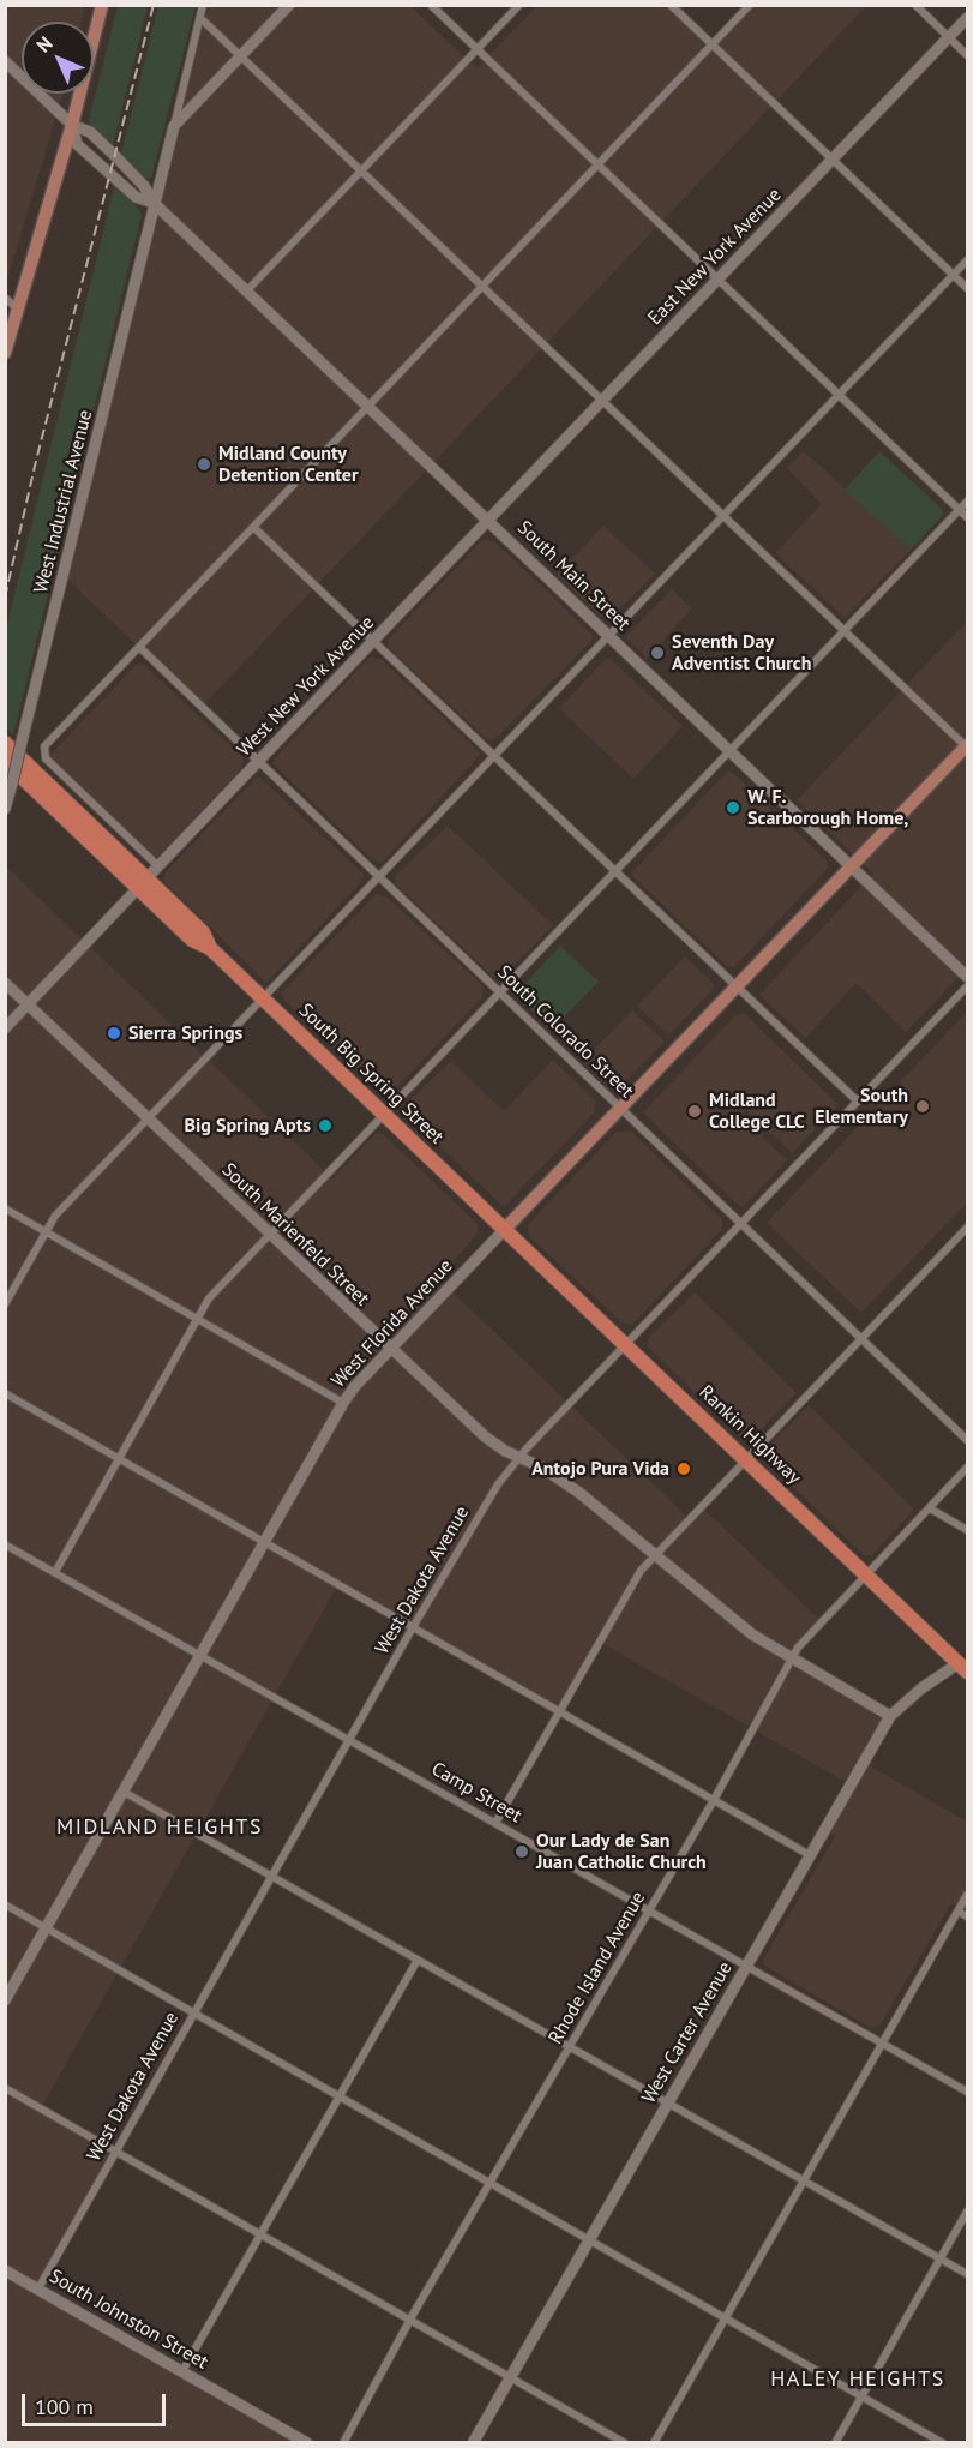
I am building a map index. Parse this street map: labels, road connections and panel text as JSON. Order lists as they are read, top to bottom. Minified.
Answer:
{"streets":{"highway":["South Big Spring Street","Rankin Highway"],"main road":["West Florida Avenue"],"street":["East New York Avenue","West Industrial Avenue","South Main Street","West New York Avenue","South Colorado Street","South Marienfeld Street","West Dakota Avenue","Camp Street","Rhode Island Avenue","West Carter Avenue","South Johnston Street"]},"crossings":[["East New York Avenue","South Main Street"],["East New York Avenue","West New York Avenue"],["West Industrial Avenue","South Main Street"],["South Main Street","West New York Avenue"],["South Main Street","West Florida Avenue"],["West New York Avenue","South Colorado Street"],["West New York Avenue","South Big Spring Street"],["West New York Avenue","South Marienfeld Street"],["South Colorado Street","South Big Spring Street"],["South Colorado Street","West Florida Avenue"],["South Colorado Street","West Dakota Avenue"],["South Big Spring Street","West Florida Avenue"],["South Big Spring Street","Rankin Highway"],["South Marienfeld Street","West Florida Avenue"],["South Marienfeld Street","West Dakota Avenue"],["South Marienfeld Street","Rhode Island Avenue"],["South Marienfeld Street","West Carter Avenue"],["West Florida Avenue","Rankin Highway"],["West Florida Avenue","Camp Street"],["Rankin Highway","West Dakota Avenue"],["Rankin Highway","Rhode Island Avenue"],["Rankin Highway","West Carter Avenue"],["West Dakota Avenue","Camp Street"],["West Dakota Avenue","South Johnston Street"],["Camp Street","Rhode Island Avenue"],["Camp Street","West Carter Avenue"]],"districts":["MIDLAND HEIGHTS","HALEY HEIGHTS"],"places":["Midland County Detention Center","Seventh Day Adventist Church","W. F. Scarborough Home,","Sierra Springs","South Elementary","Midland College CLC","Big Spring Apts","Antojo Pura Vida","Our Lady de San Juan Catholic Church"],"scale_bar":"100 m","north":"top left"}
